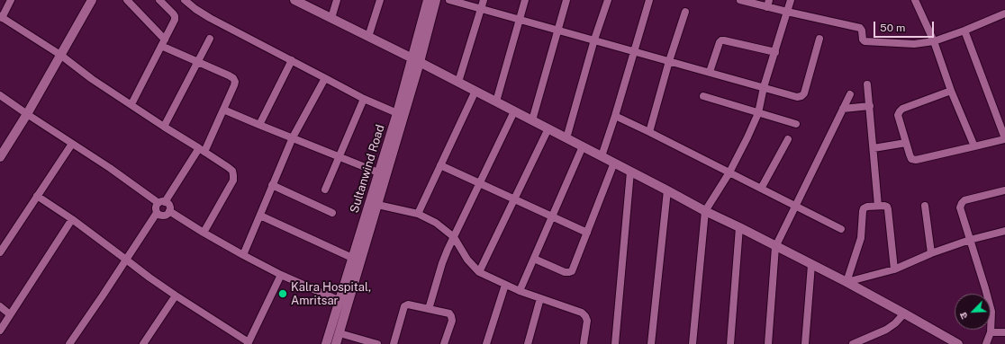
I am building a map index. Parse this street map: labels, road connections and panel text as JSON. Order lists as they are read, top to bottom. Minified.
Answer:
{"streets":{"main road":["Sultanwind Road"]},"places":["Kalra Hospital, Amritsar"],"scale_bar":"50 m","north":"bottom left"}
